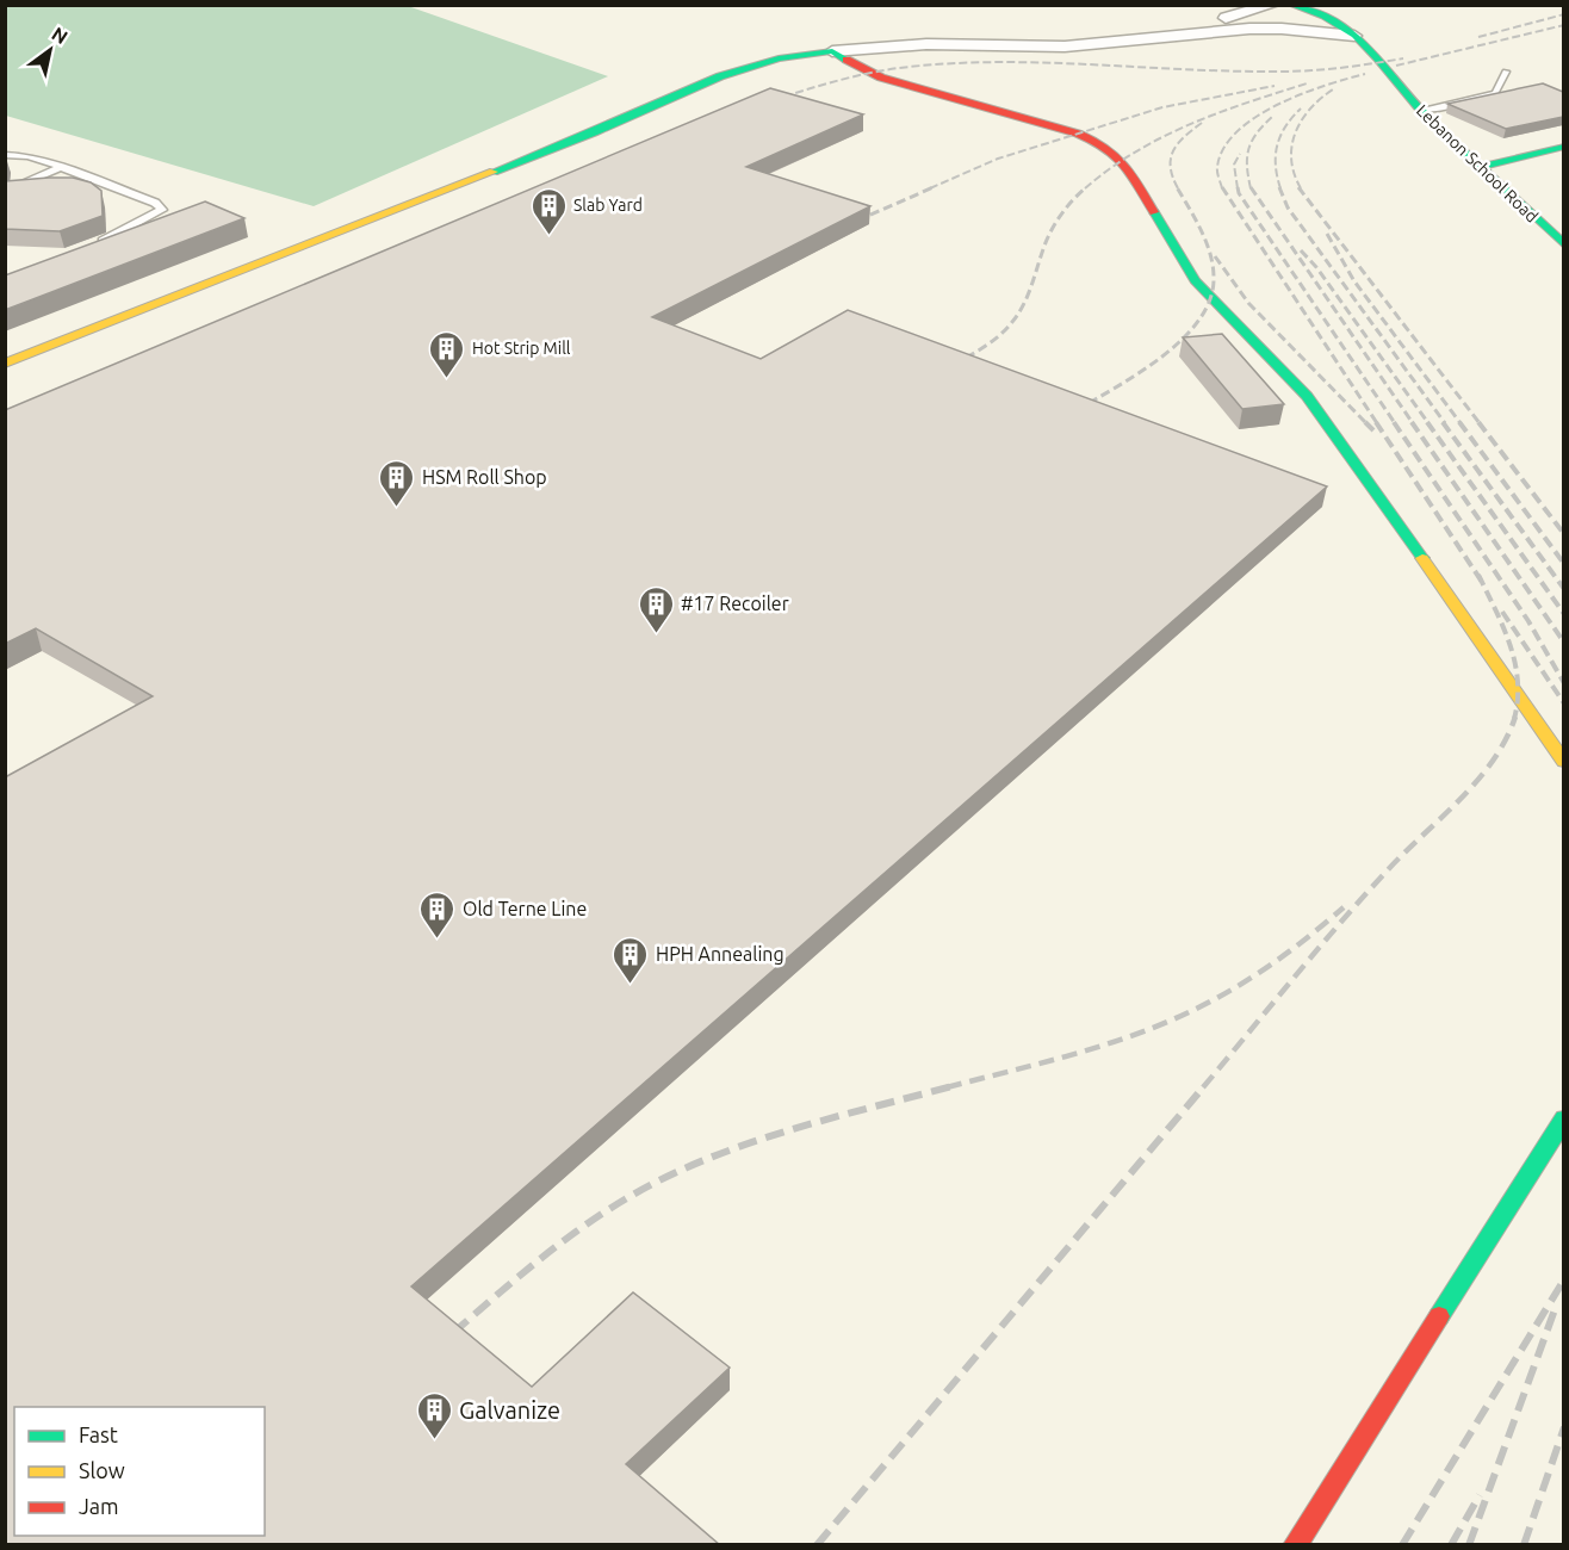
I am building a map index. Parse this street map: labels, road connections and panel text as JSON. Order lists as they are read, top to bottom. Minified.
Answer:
{"streets":{"street":["Lebanon School Road"]},"places":{"building":["Slab Yard","Hot Strip Mill","HSM Roll Shop","#17 Recoiler","Old Terne Line","HPH Annealing","Galvanize"]},"legend":["Fast","Slow","Jam"],"north":"top right"}
